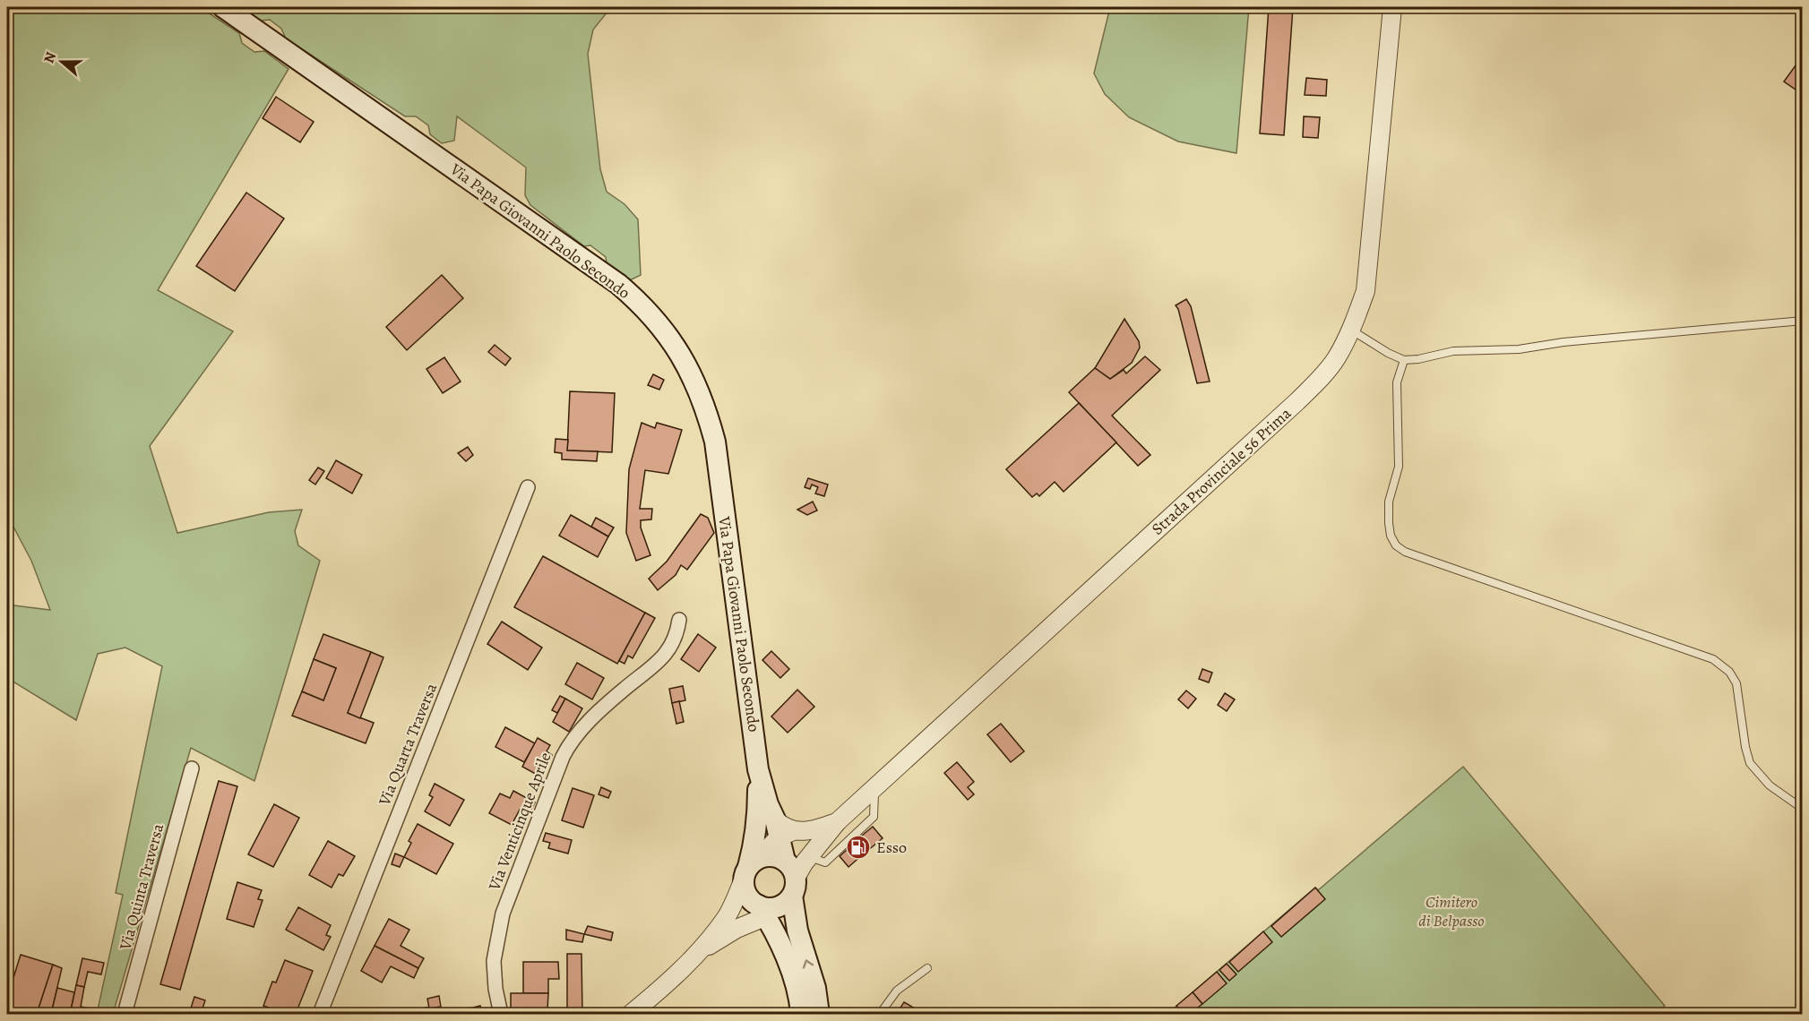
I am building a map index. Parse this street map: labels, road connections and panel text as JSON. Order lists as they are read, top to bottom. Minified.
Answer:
{"streets":{"main road":["Via Papa Giovanni Paolo Secondo"],"street":["Strada Provinciale 56 Prima","Via Quarta Traversa","Via Venticinque Aprile","Via Quinta Traversa"]},"parks":["Cimitero di Belpasso"],"places":{"fuel station":["Esso"]},"north":"left"}
